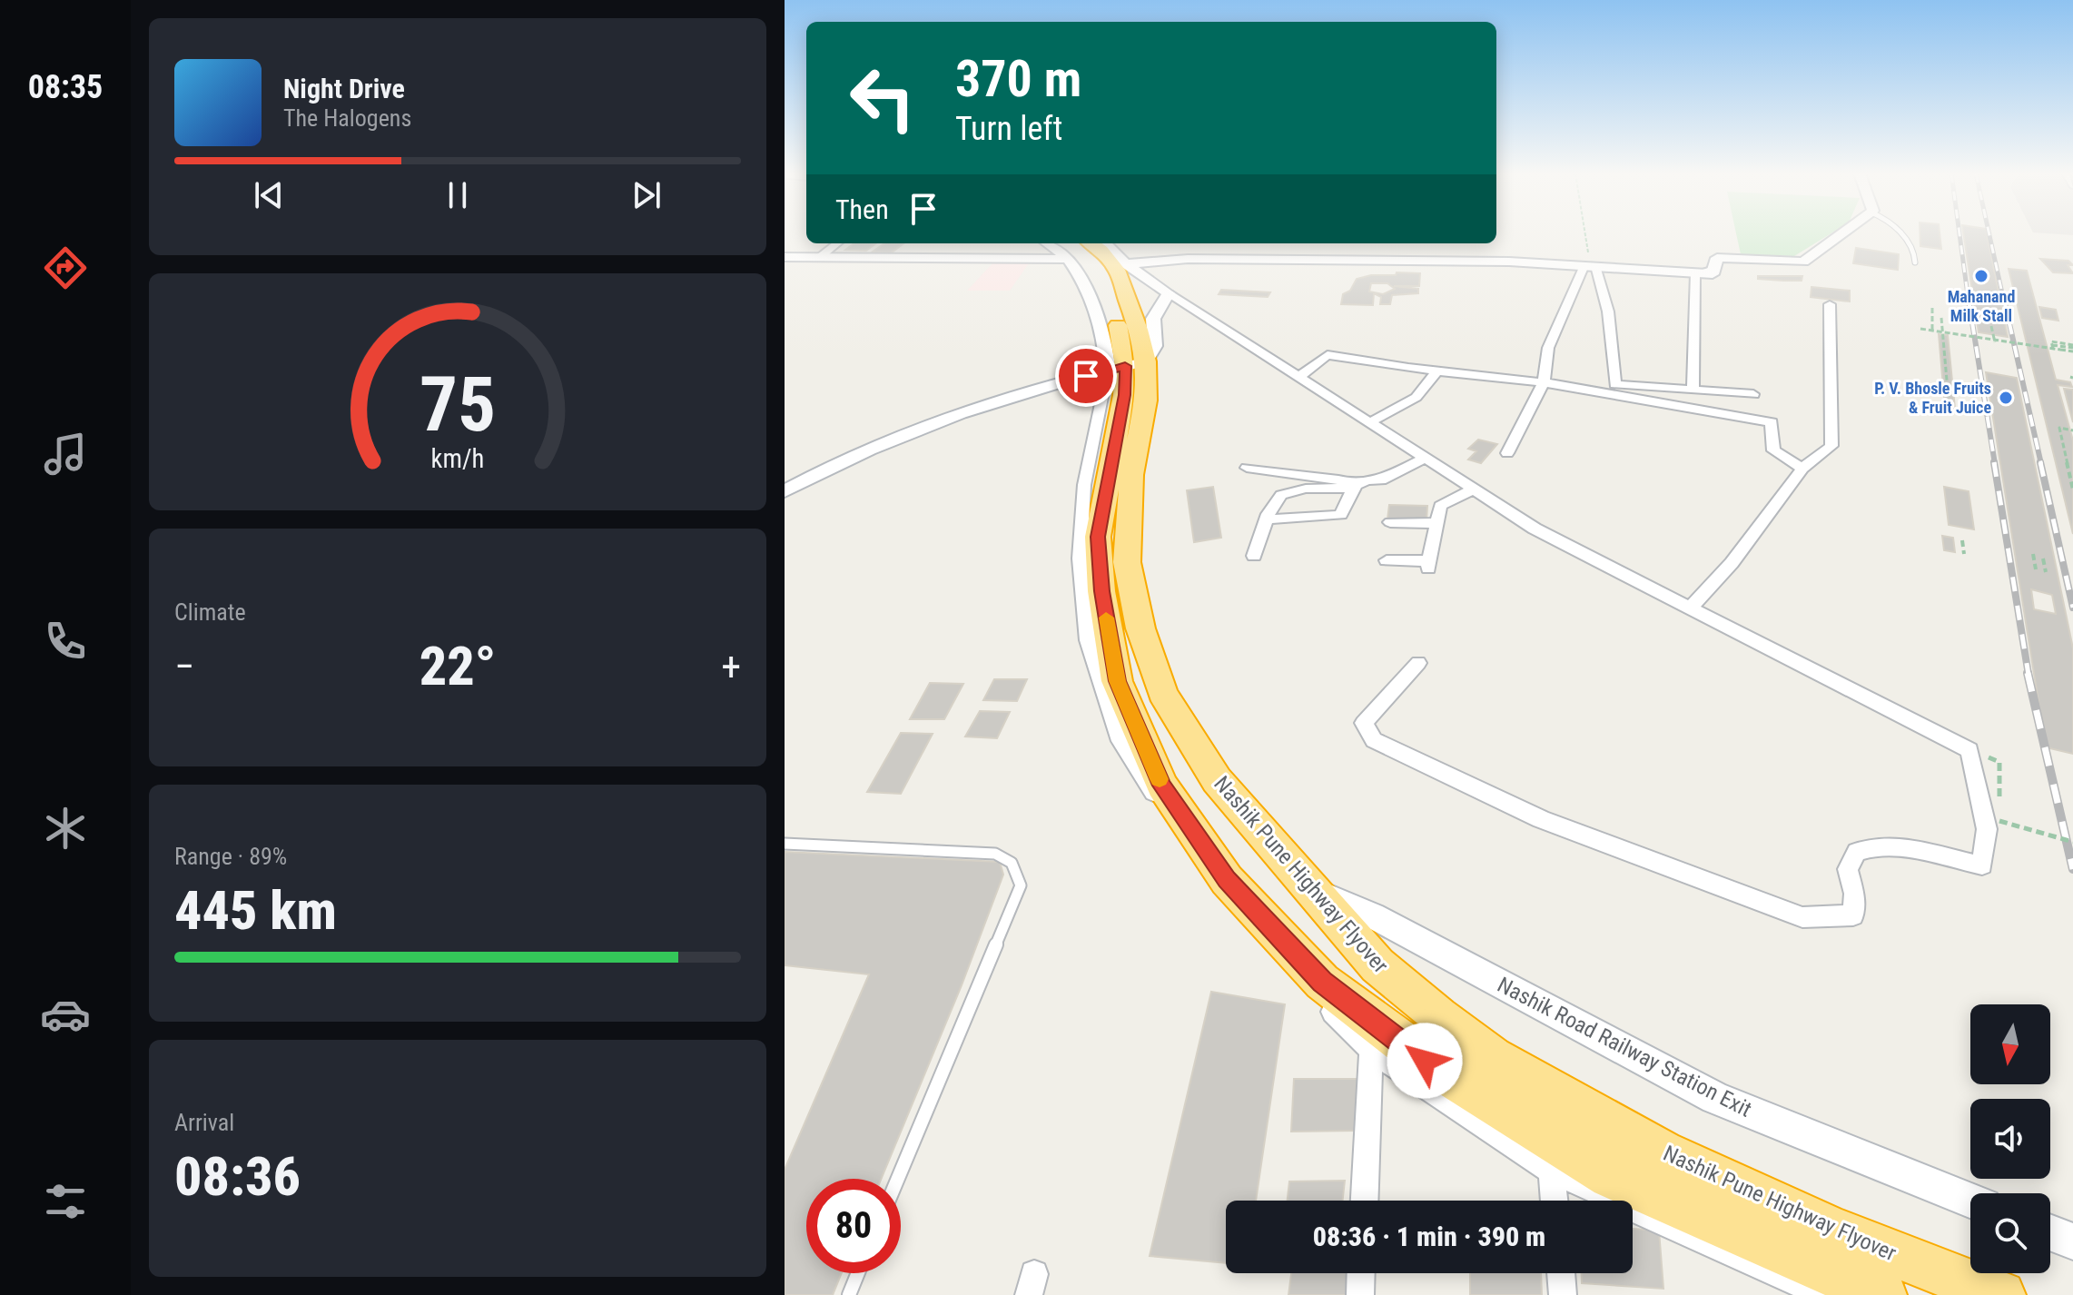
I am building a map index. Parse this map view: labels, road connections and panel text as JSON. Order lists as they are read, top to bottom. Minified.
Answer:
{"streets":{"highway":["Nashik Pune Highway Flyover"],"street":["Nashik Road Railway Station Exit"]},"crossings":[["Nashik Pune Highway Flyover","Nashik Road Railway Station Exit"]],"places":["Mahanand Milk Stall","P. V. Bhosle Fruits & Fruit Juice"],"north":"bottom","page":{"tabs":"08:35","turn":["370 m","Turn left"],"song":["Night Drive","The Halogens"],"then":"Then","tile":["Climate",["Range · 89%","445 km"],["Arrival","08:36"]],"heat":["−","22°","+"],"limit":"80","trip":"08:36 · 1 min · 390 m","gauge":["75","km/h"]}}
